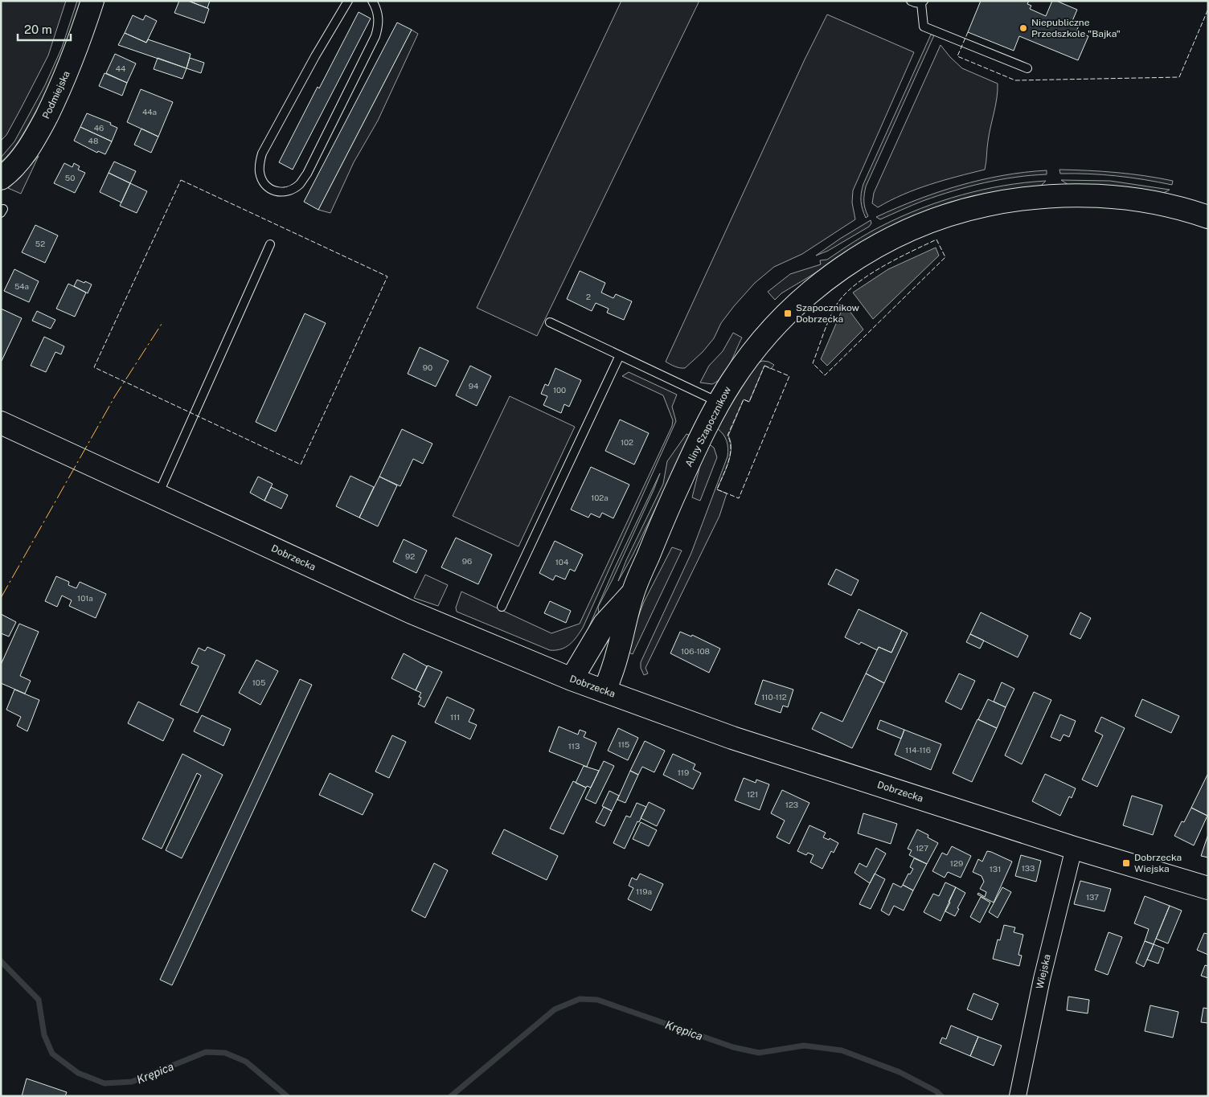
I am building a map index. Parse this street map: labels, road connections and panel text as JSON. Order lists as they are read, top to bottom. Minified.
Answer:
{"streets":{"street":["Podmiejska","Aliny Szapocznikow","Dobrzecka","Wiejska"]},"crossings":[["Aliny Szapocznikow","Dobrzecka"],["Dobrzecka","Wiejska"]],"water":["Krępica"],"places":{"other":["Niepubliczne Przedszkole \"Bajka\""],"transit":["Szapocznikow Dobrzecka","Dobrzecka Wiejska"]},"house_numbers":["44","44a","46","48","50","52","54a","2","90","94","100","102","102a","92","96","104","101a","106-108","105","110-112","111","115","113","114-116","119","121","123","127","129","133","131","119a","137"],"scale_bar":"20 m"}
